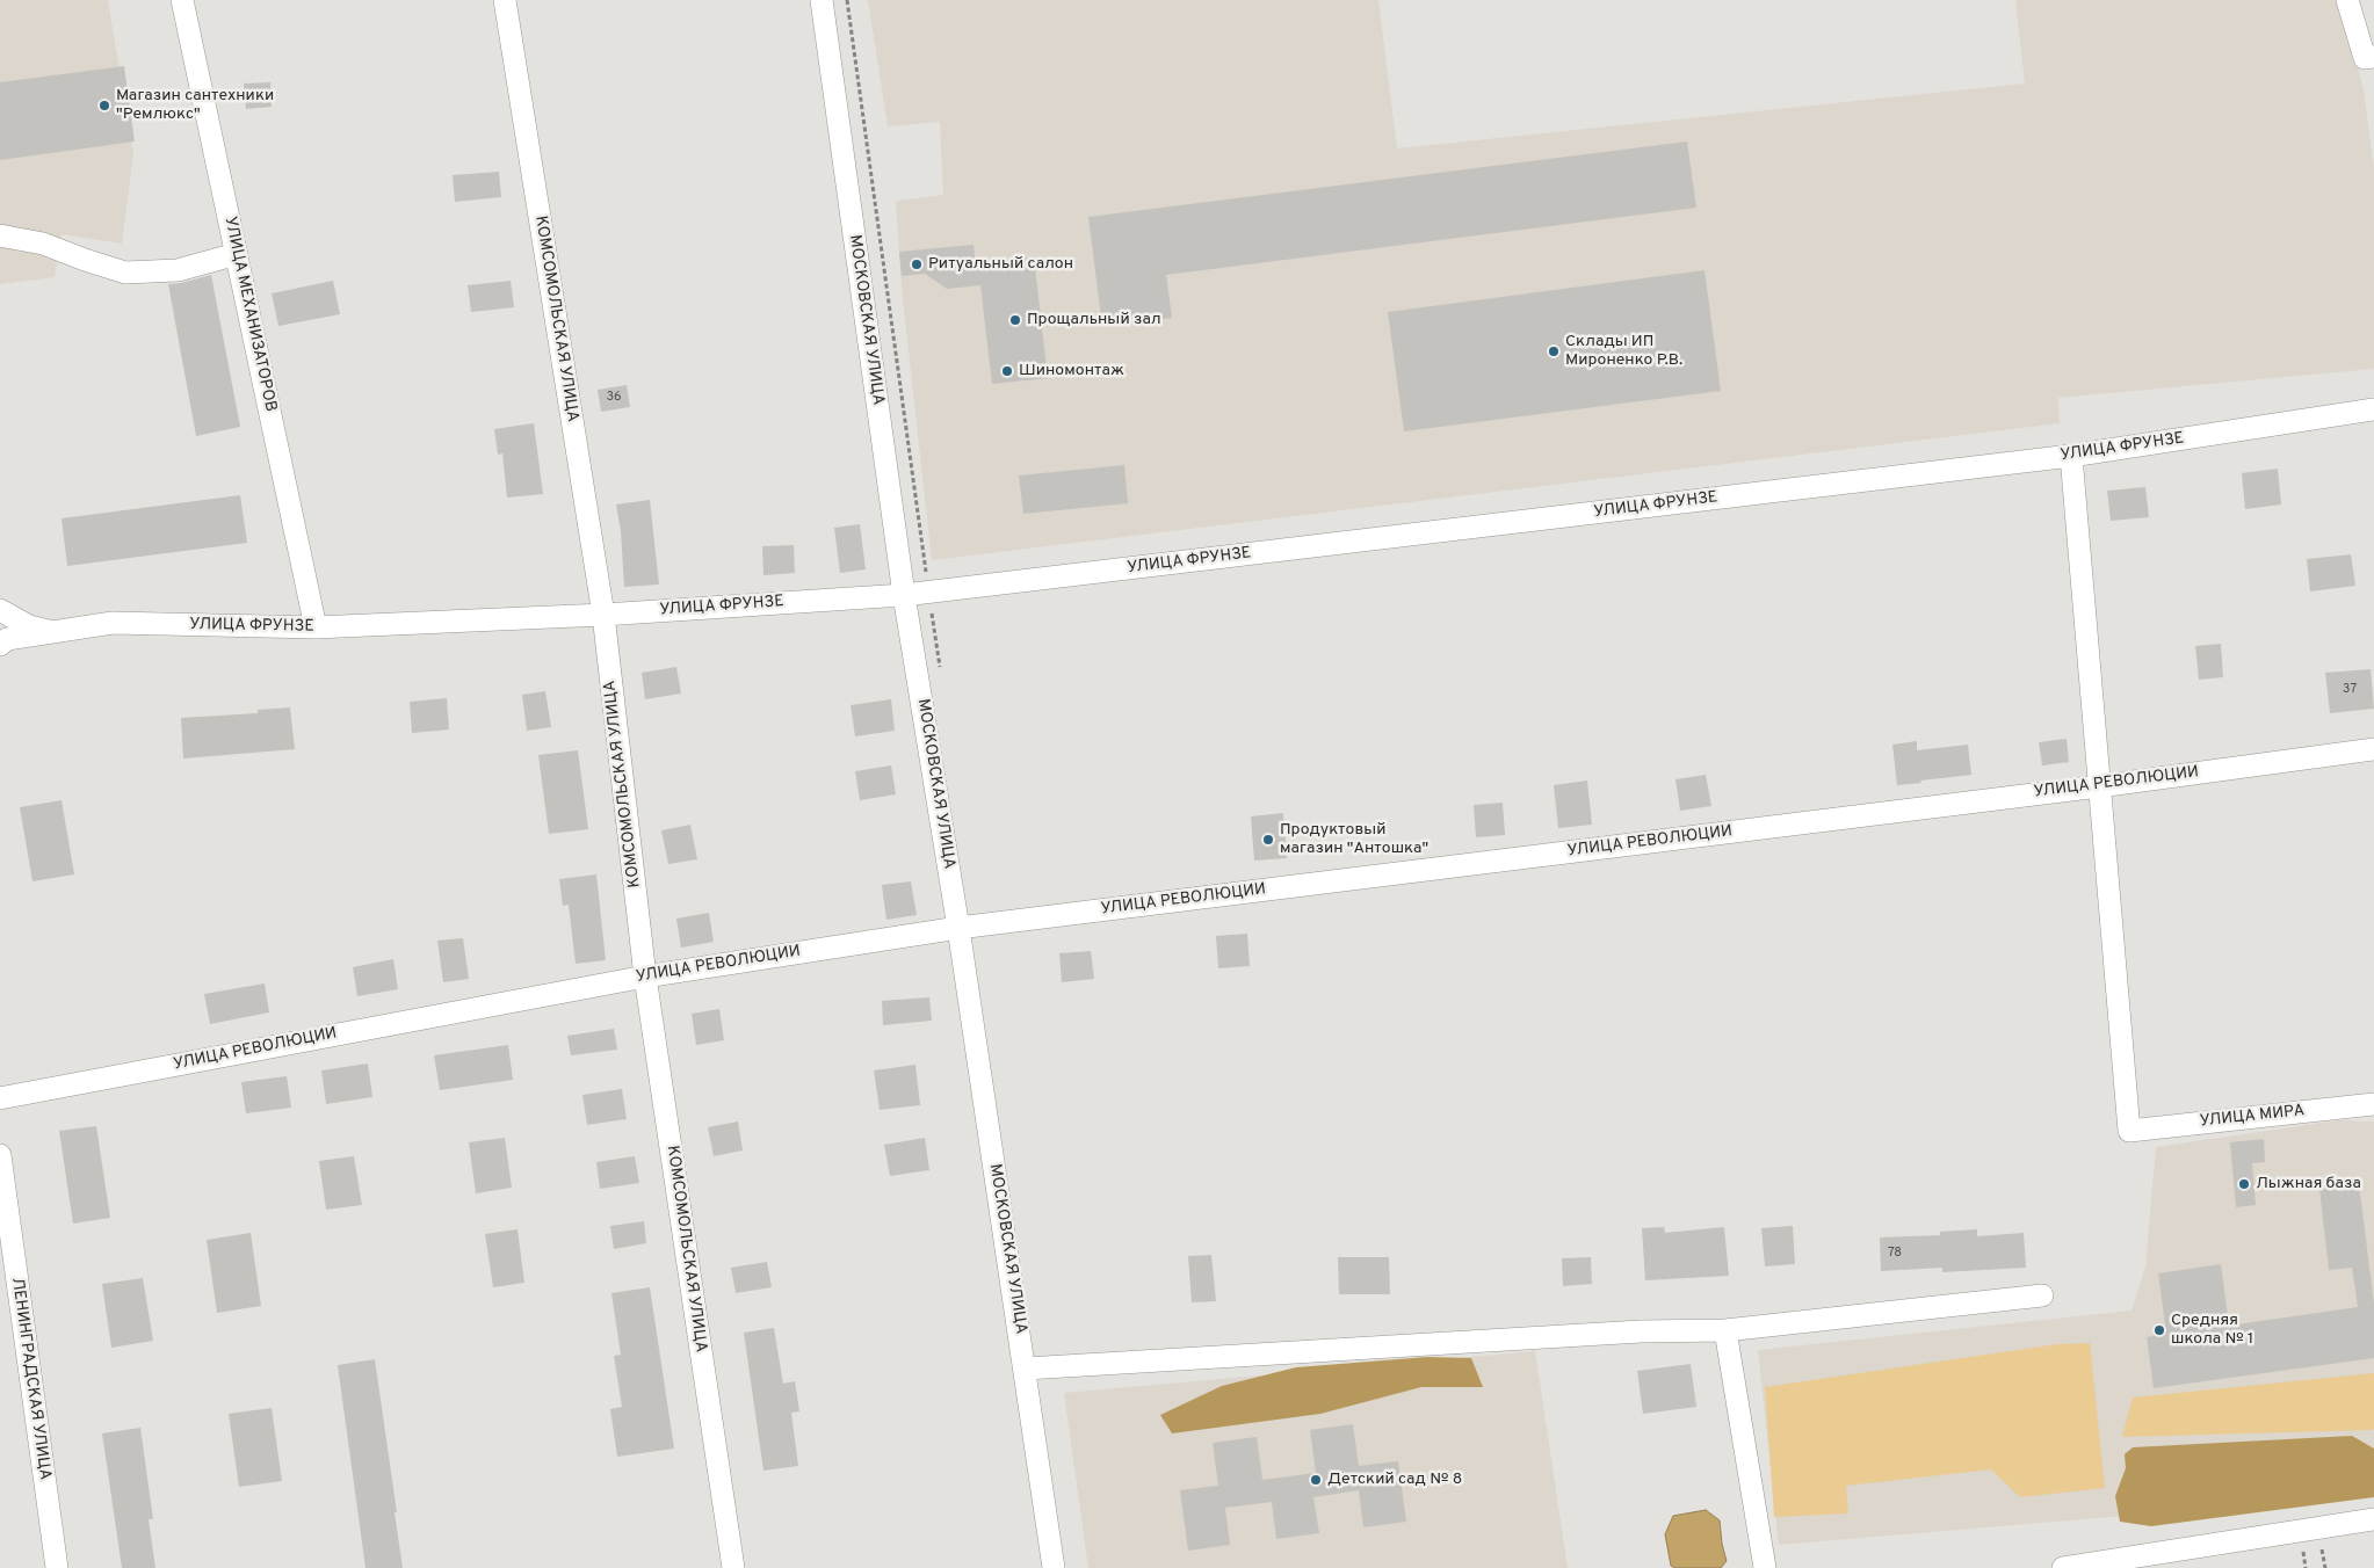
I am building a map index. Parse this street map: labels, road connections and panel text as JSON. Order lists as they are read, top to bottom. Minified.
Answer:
{"streets":{"street":["УЛИЦА МЕХАНИЗАТОРОВ","КОМСОМОЛЬСКАЯ УЛИЦА","МОСКОВСКАЯ УЛИЦА","УЛИЦА ФРУНЗЕ","УЛИЦА РЕВОЛЮЦИИ","УЛИЦА МИРА","ЛЕНИНГРАДСКАЯ УЛИЦА"]},"crossings":[["УЛИЦА МЕХАНИЗАТОРОВ","УЛИЦА ФРУНЗЕ"],["КОМСОМОЛЬСКАЯ УЛИЦА","УЛИЦА ФРУНЗЕ"],["КОМСОМОЛЬСКАЯ УЛИЦА","УЛИЦА РЕВОЛЮЦИИ"],["МОСКОВСКАЯ УЛИЦА","УЛИЦА ФРУНЗЕ"],["МОСКОВСКАЯ УЛИЦА","УЛИЦА РЕВОЛЮЦИИ"],["УЛИЦА РЕВОЛЮЦИИ","УЛИЦА МИРА"]],"places":["Магазин сантехники \"Ремлюкс\"","Ритуальный салон","Прощальный зал","Склады ИП Мироненко Р.В.","Шиномонтаж","Продуктовый магазин \"Антошка\"","Лыжная база","Средняя школа № 1","Детский сад № 8"],"house_numbers":["36","37","78"]}
